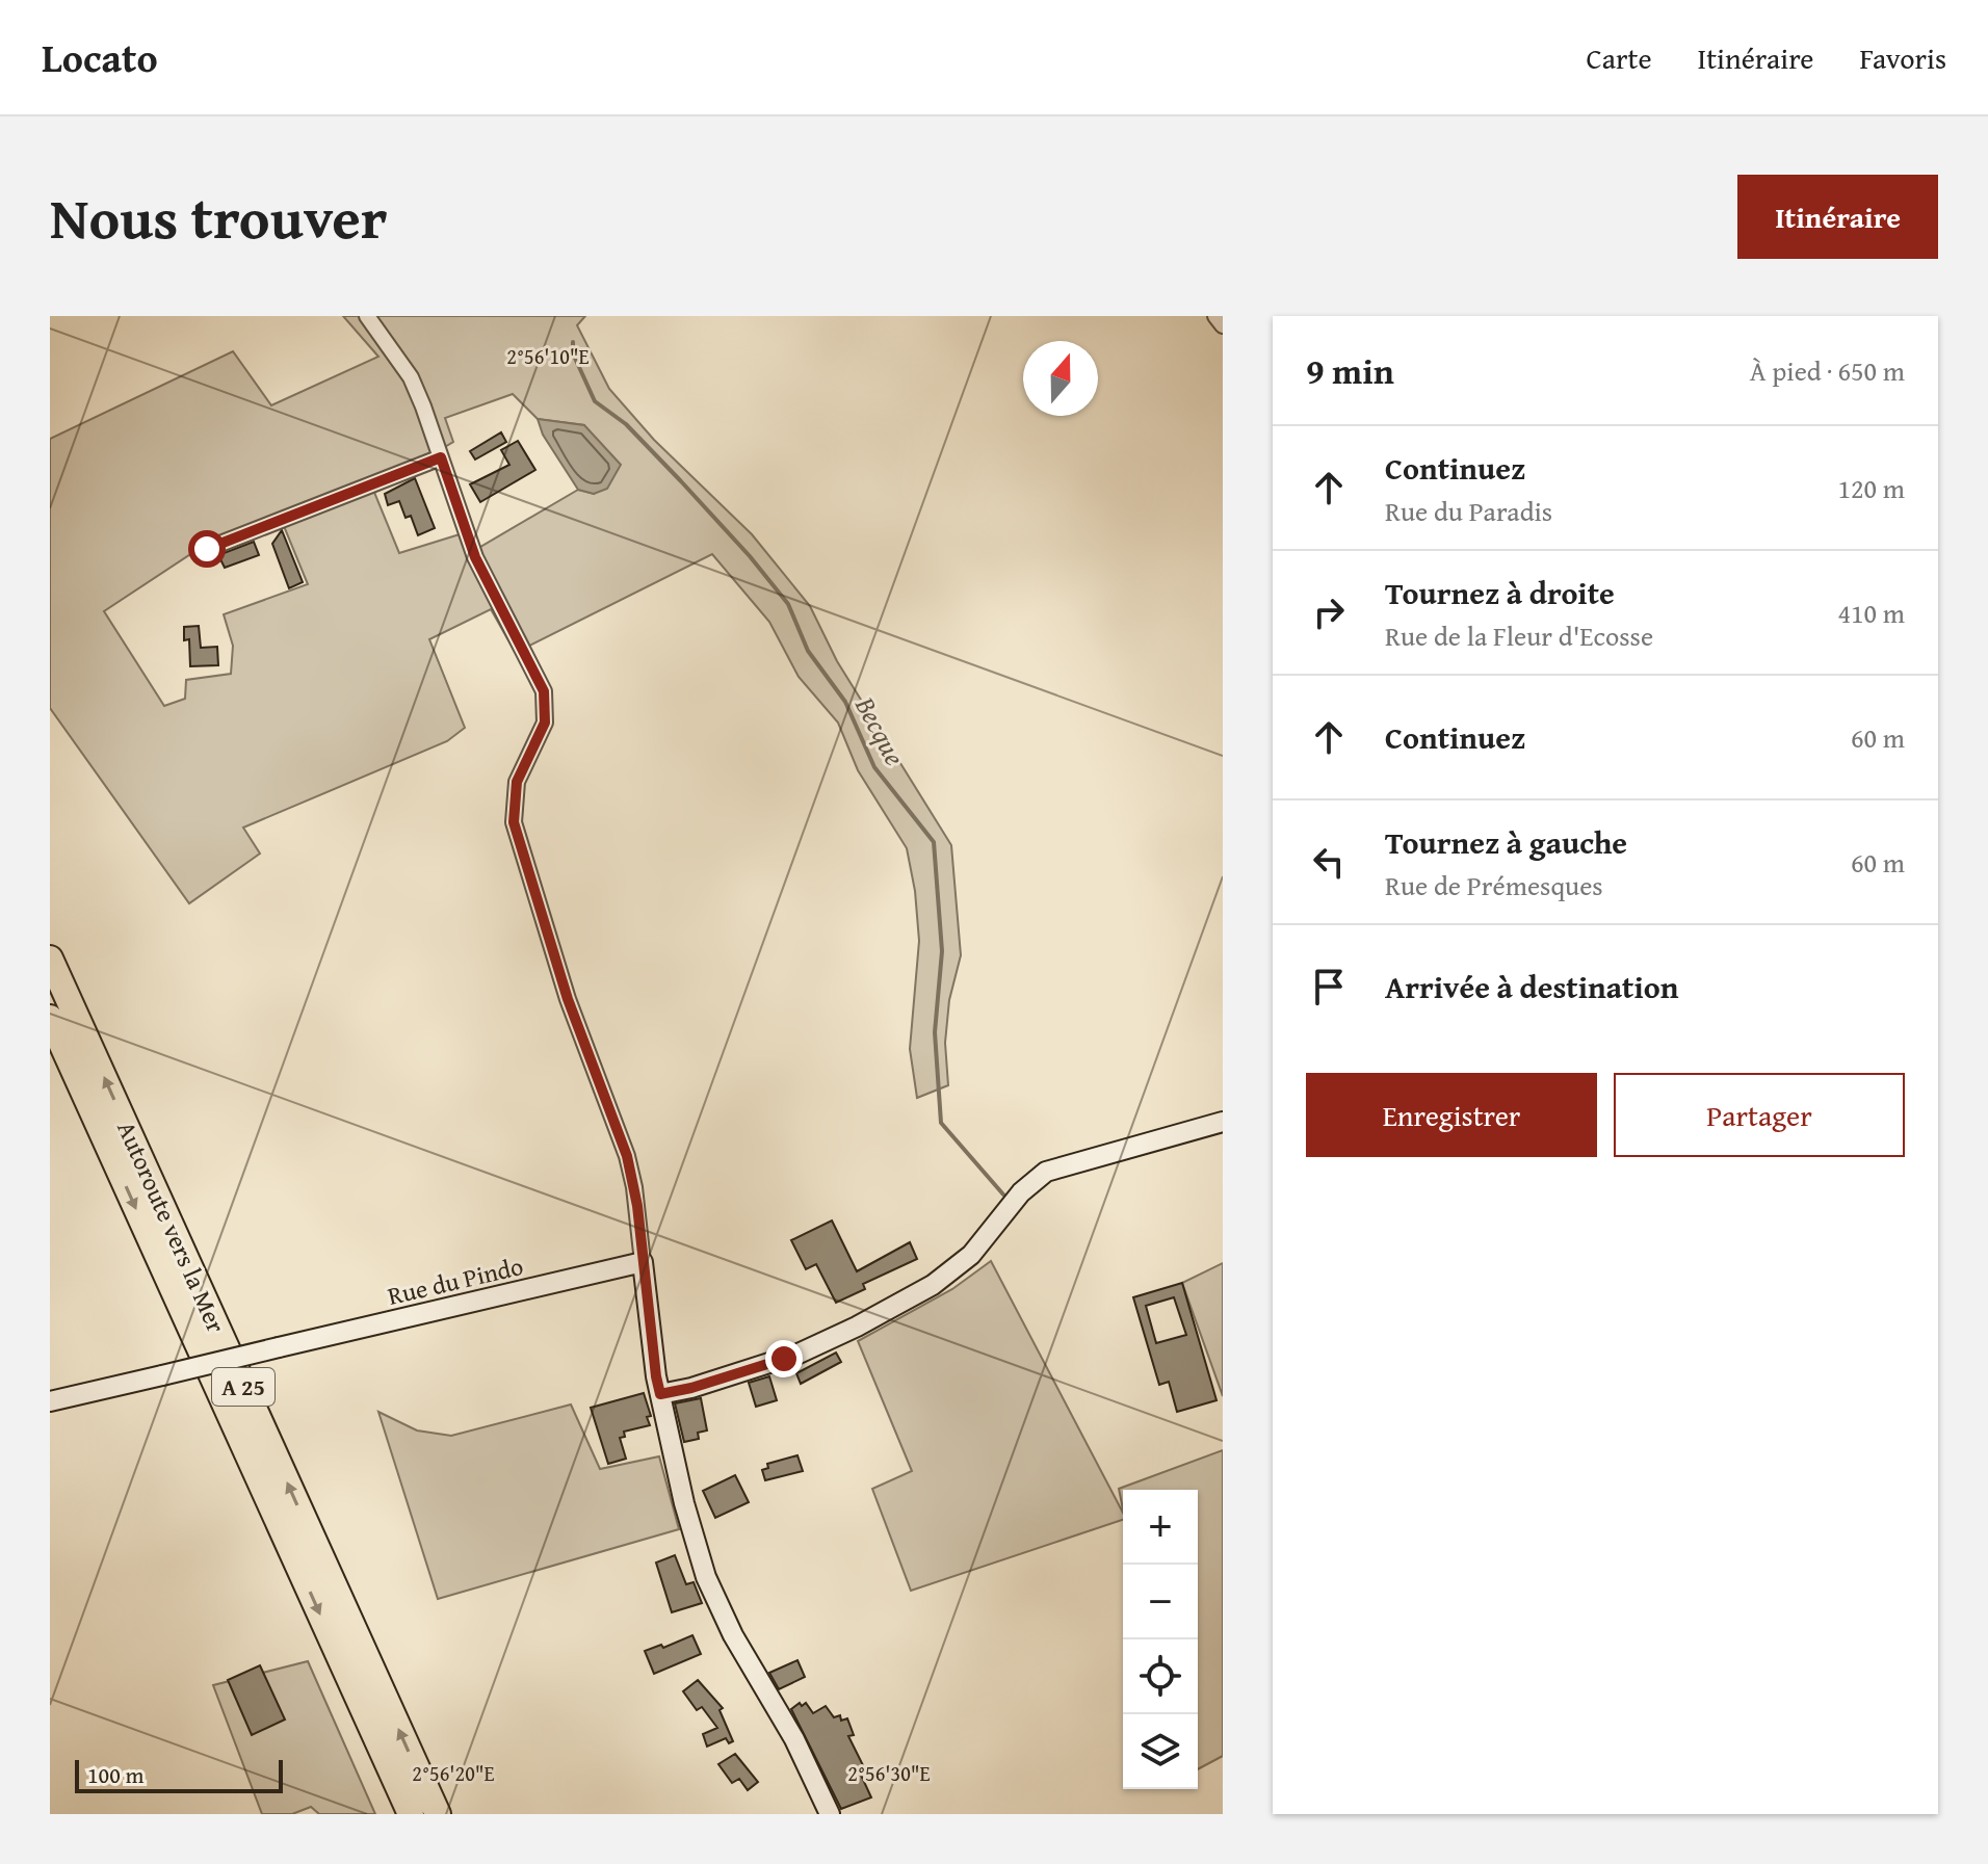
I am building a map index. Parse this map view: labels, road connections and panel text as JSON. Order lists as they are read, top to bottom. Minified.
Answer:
{"streets":{"highway":["Autoroute vers la Mer","A 25"],"street":["Rue du Pindo"]},"water":["Becque"],"scale_bar":"100 m","north":"top","page":{"header":"Locato","nav":["Carte","Itinéraire","Favoris"],"title":"Nous trouver","buttons":["Itinéraire",["Enregistrer","Partager"]],"heading":["9 min","À pied · 650 m"],"list":[["Continuez","Rue du Paradis","120 m"],["Tournez à droite","Rue de la Fleur d'Ecosse","410 m"],["Continuez","60 m"],["Tournez à gauche","Rue de Prémesques","60 m"],"Arrivée à destination"],"map_buttons":["+","−"],"scale":"100 m"},"coordinates":["2°56'10\"E","2°56'20\"E","2°56'30\"E"]}
